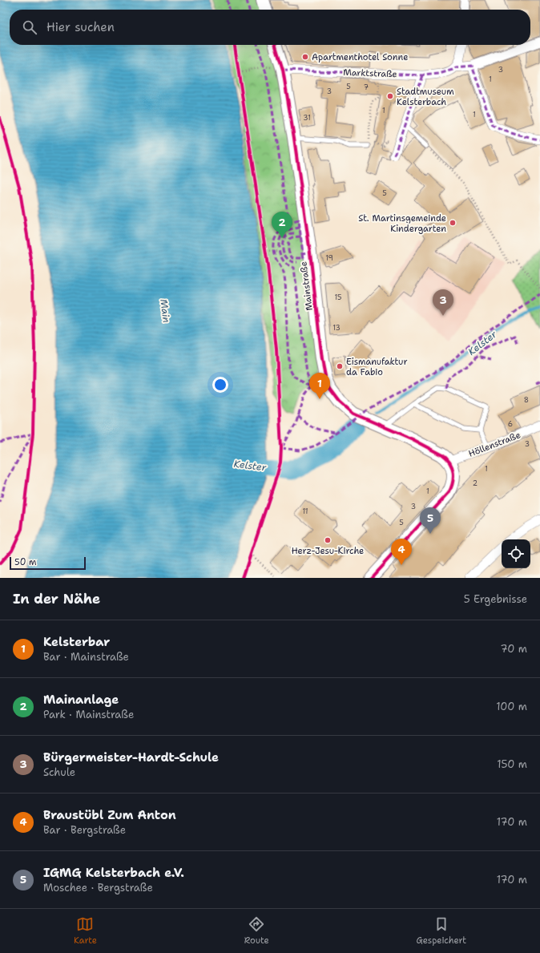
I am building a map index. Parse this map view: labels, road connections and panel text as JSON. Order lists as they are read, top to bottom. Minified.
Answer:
{"streets":{"street":["Marktstraße","Mainstraße","Höllenstraße"]},"crossings":[["Marktstraße","Mainstraße"],["Mainstraße","Höllenstraße"]],"water":["Main","Kelster"],"places":["Apartmenthotel Sonne","Stadtmuseum Kelsterbach","St. Martinsgemeinde Kindergarten","Eismanufaktur da Fabio","Herz-Jesu-Kirche"],"house_numbers":["3","1","5","7","3","1","1","31","5","19","15","13","8","6","3","1","2","1","3","11","5"],"scale_bar":"50 m","page":{"search":"Hier suchen","pins":["2","3","1","5","4"],"scale":"50 m","heading":["In der Nähe","5 Ergebnisse"],"list":[{"mark":"1","name":"Kelsterbar","note":"Bar · Mainstraße","value":"70 m"},{"mark":"2","name":"Mainanlage","note":"Park · Mainstraße","value":"100 m"},{"mark":"3","name":"Bürgermeister-Hardt-Schule","note":"Schule","value":"150 m"},{"mark":"4","name":"Braustübl Zum Anton","note":"Bar · Bergstraße","value":"170 m"},{"mark":"5","name":"IGMG Kelsterbach e.V.","note":"Moschee · Bergstraße","value":"170 m"}],"nav":["Karte","Route","Gespeichert"]}}
